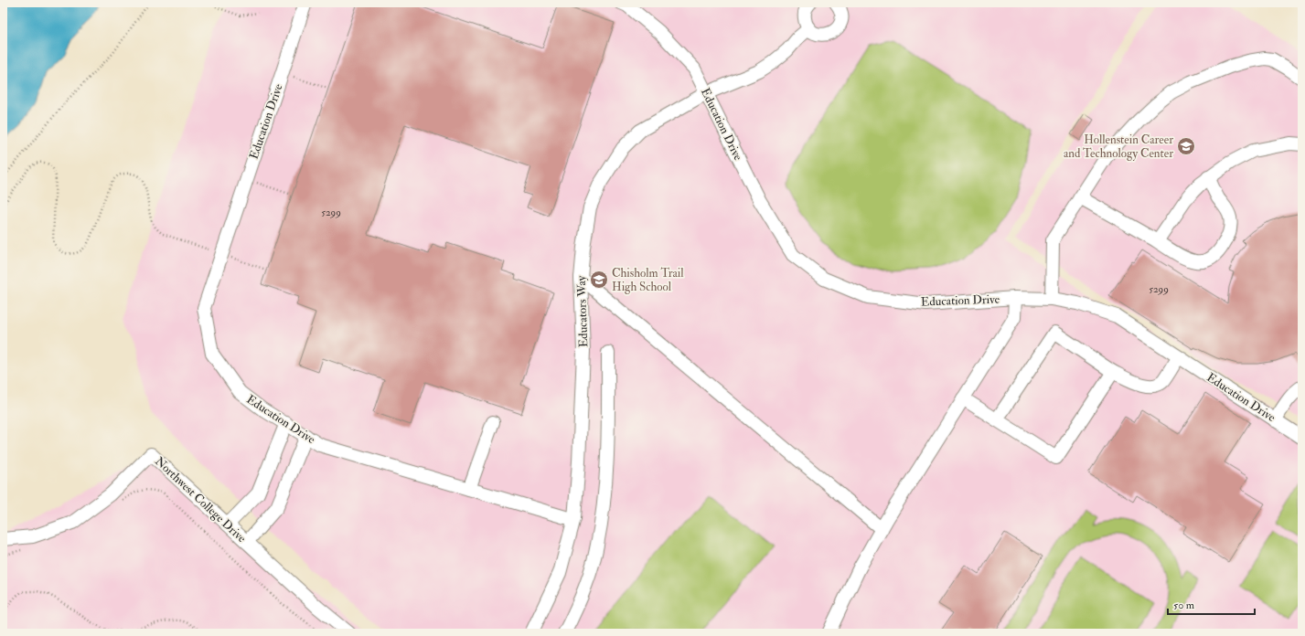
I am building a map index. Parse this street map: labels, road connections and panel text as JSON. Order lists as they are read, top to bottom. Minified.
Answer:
{"streets":{"street":["Education Drive","Educators Way","Northwest College Drive"]},"crossings":[["Education Drive","Educators Way"]],"places":{"school or university":["Hollenstein Career and Technology Center","Chisholm Trail High School"]},"house_numbers":["5299","5299"],"scale_bar":"50 m"}
